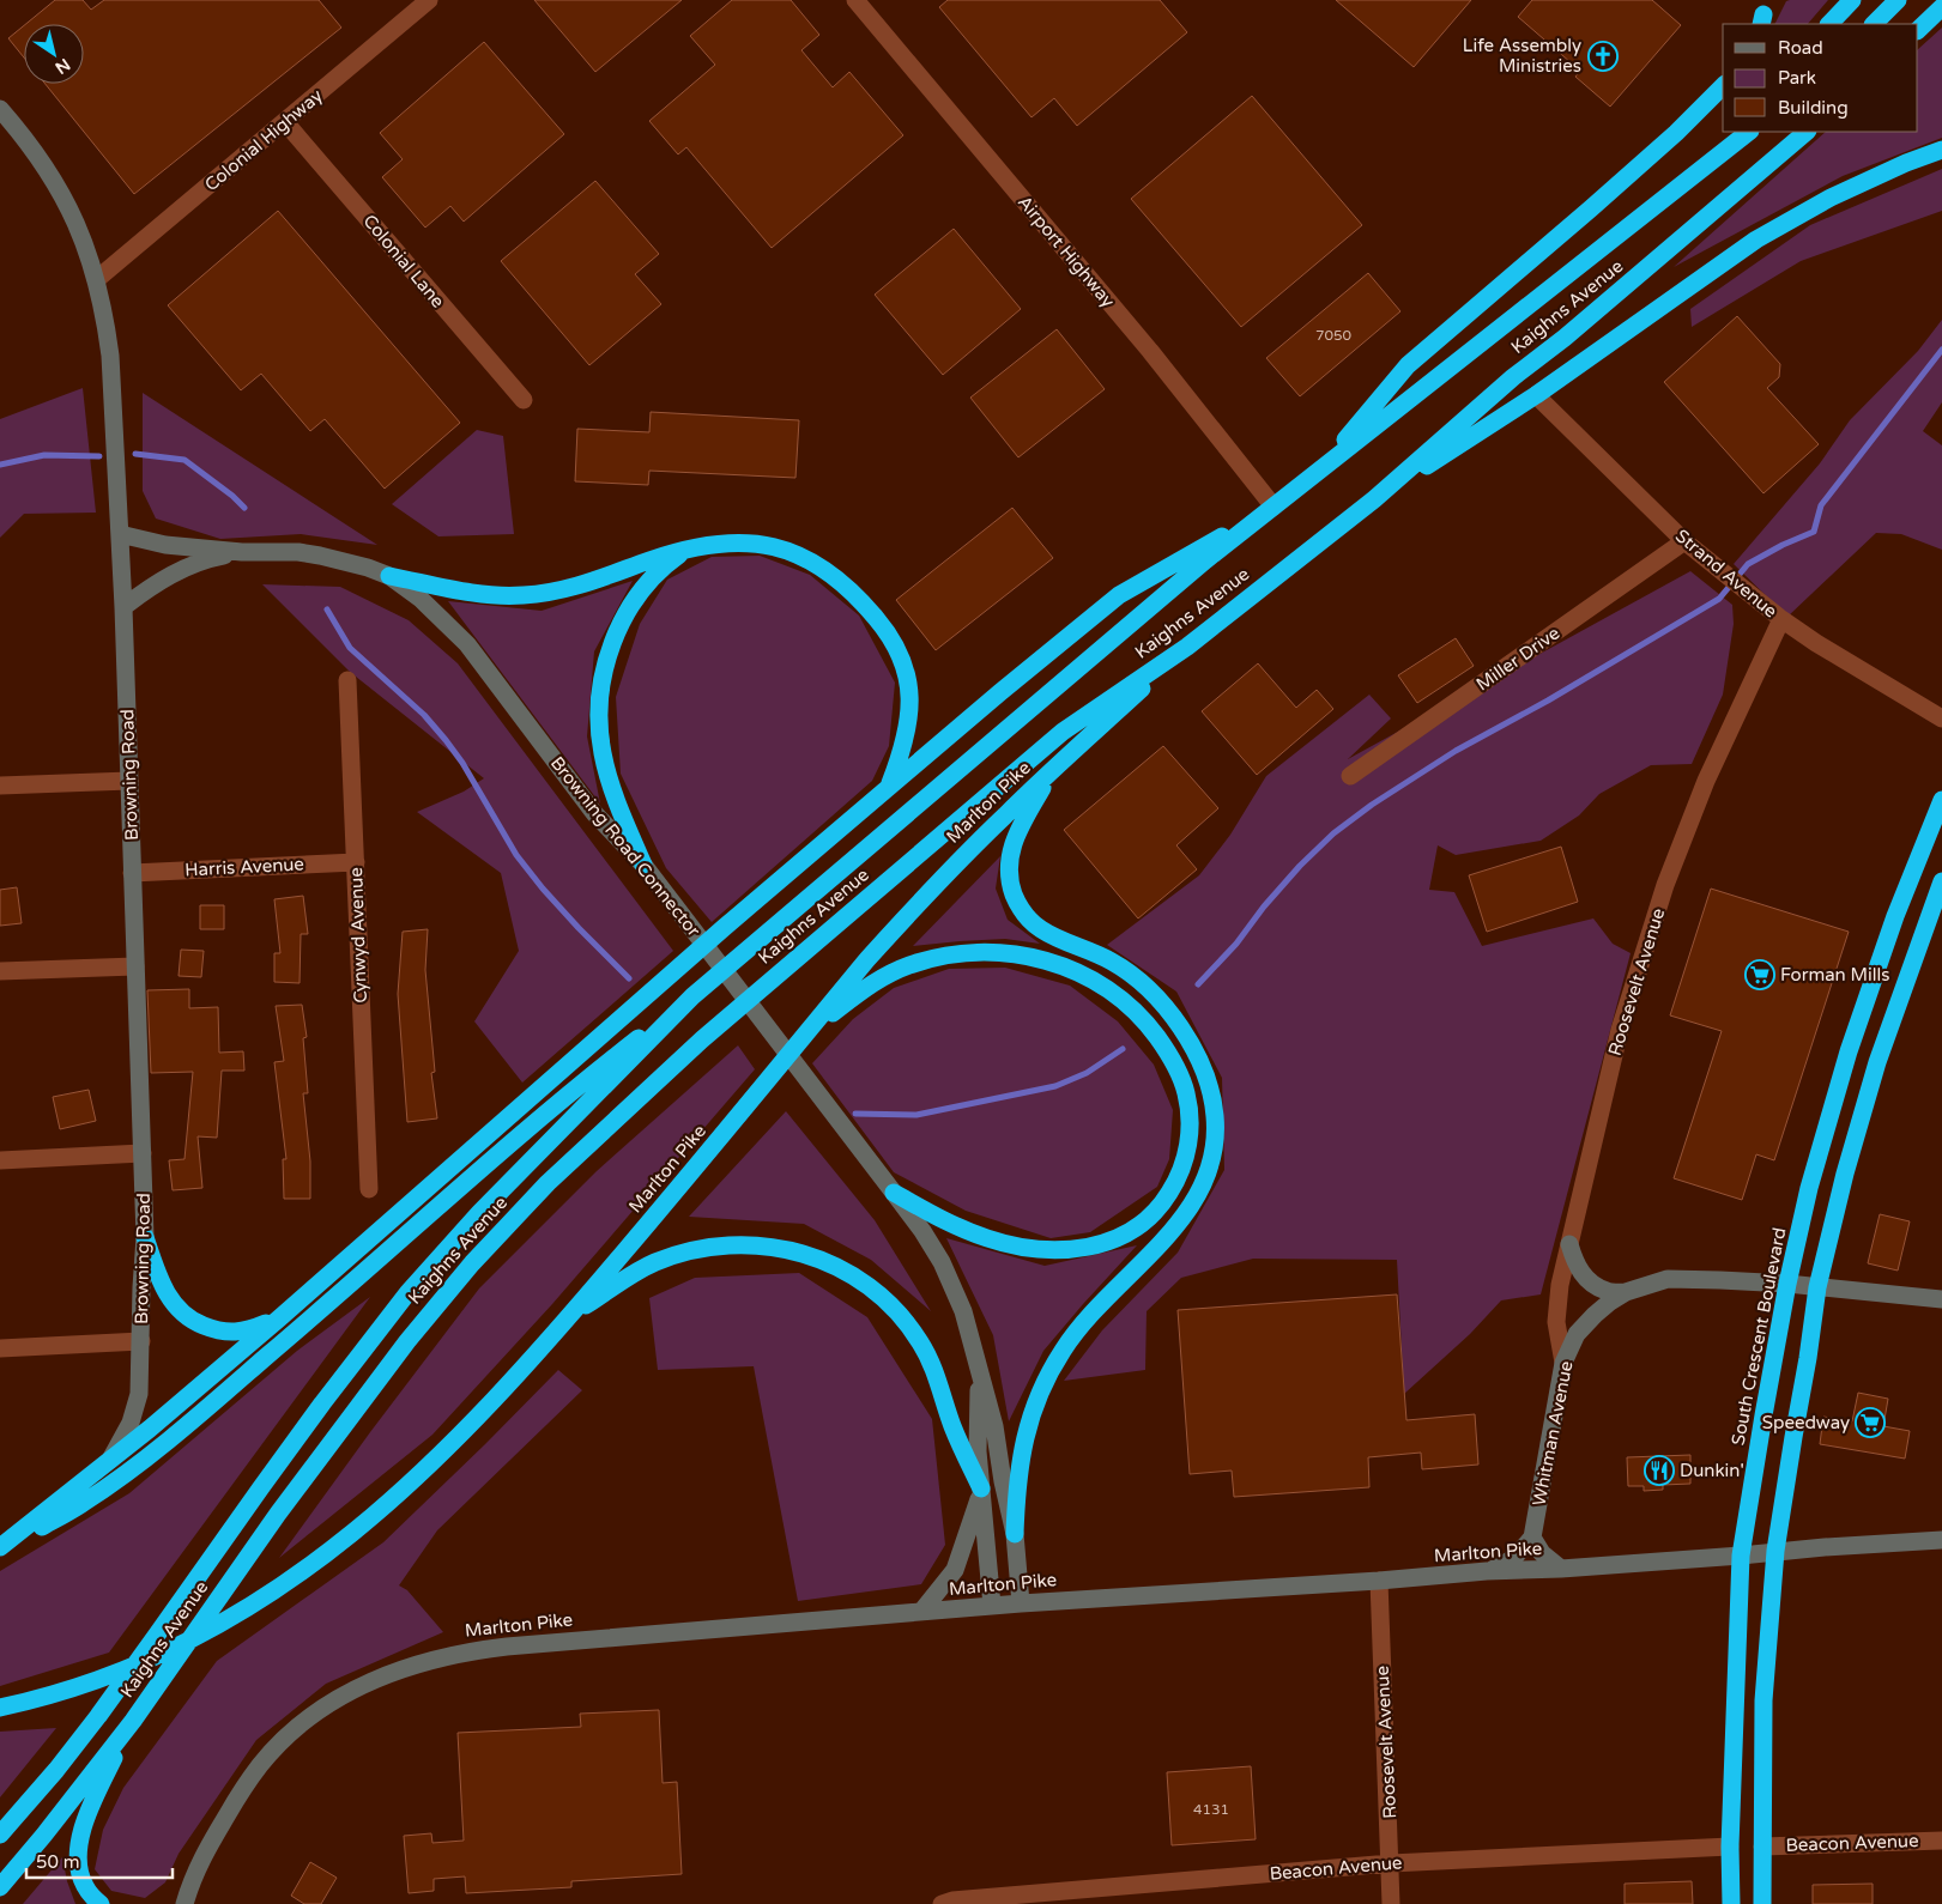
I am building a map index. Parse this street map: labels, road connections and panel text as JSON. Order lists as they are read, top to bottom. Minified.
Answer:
{"streets":{"highway":["Kaighns Avenue","Marlton Pike","South Crescent Boulevard"],"main road":["Browning Road","Browning Road Connector","Whitman Avenue"],"street":["Colonial Highway","Airport Highway","Colonial Lane","Strand Avenue","Miller Drive","Harris Avenue","Cynwyd Avenue","Roosevelt Avenue","Beacon Avenue"]},"crossings":[["Colonial Highway","Colonial Lane"],["Colonial Highway","Browning Road"],["Airport Highway","Kaighns Avenue"],["Kaighns Avenue","Marlton Pike"],["Strand Avenue","Miller Drive"],["Strand Avenue","Roosevelt Avenue"],["Browning Road","Browning Road Connector"],["Browning Road","Harris Avenue"],["Marlton Pike","Browning Road Connector"],["Marlton Pike","Roosevelt Avenue"],["Marlton Pike","South Crescent Boulevard"],["Harris Avenue","Cynwyd Avenue"],["Roosevelt Avenue","Whitman Avenue"],["Roosevelt Avenue","Beacon Avenue"],["South Crescent Boulevard","Whitman Avenue"],["South Crescent Boulevard","Beacon Avenue"]],"places":{"church":["Life Assembly Ministries"],"supermarket":["Forman Mills","Speedway"],"restaurant":["Dunkin'"]},"house_numbers":["7050","4131"],"legend":["Road","Park","Building"],"scale_bar":"50 m","north":"bottom right"}
